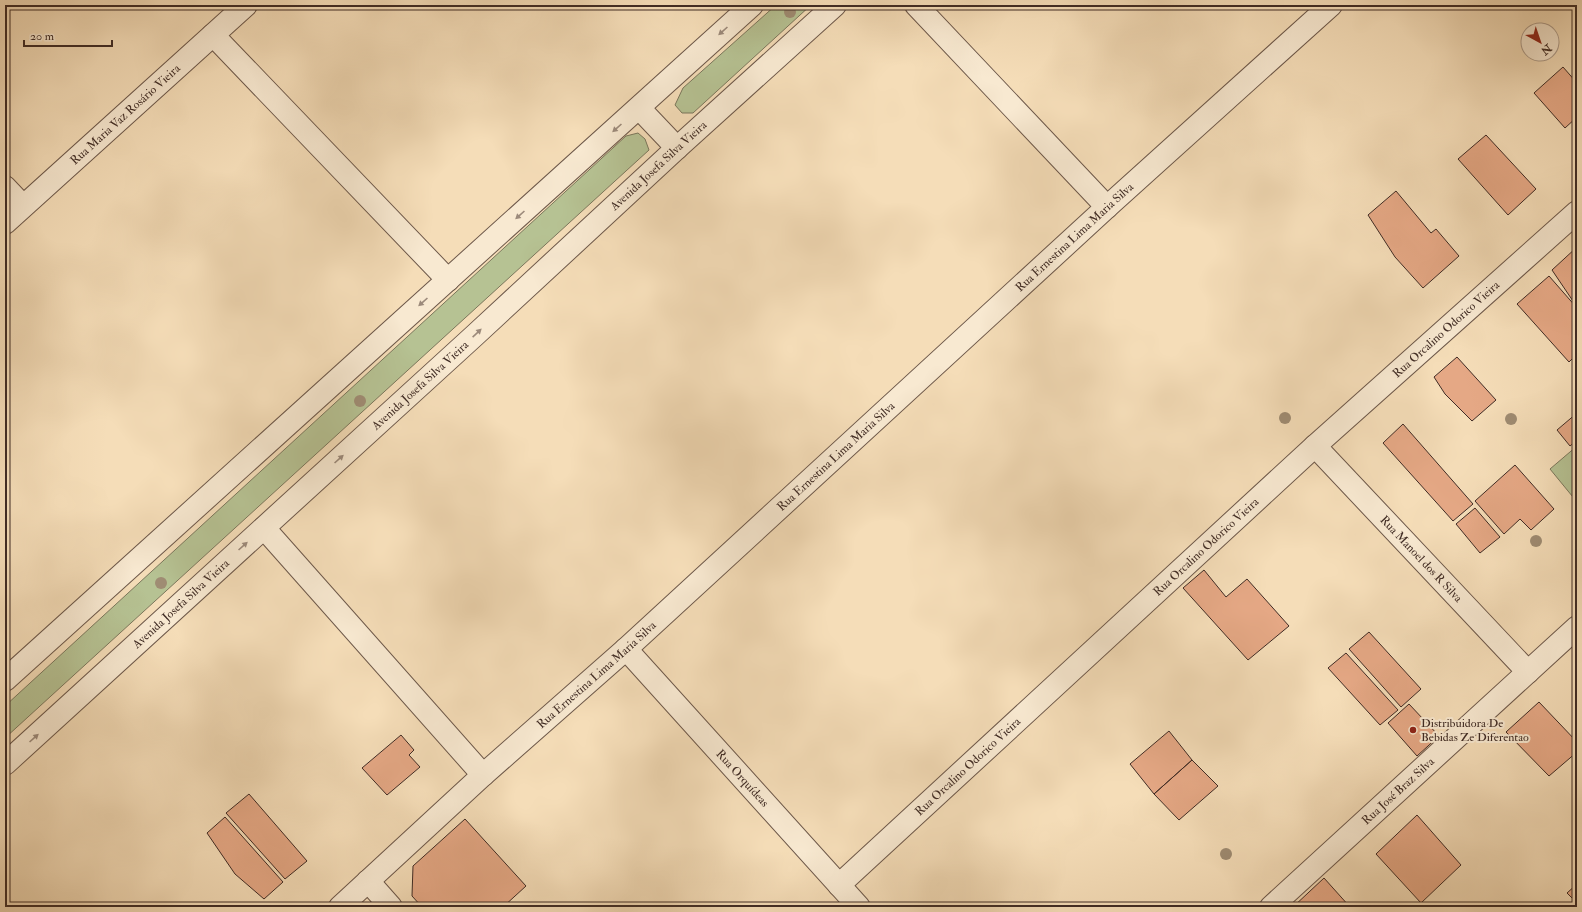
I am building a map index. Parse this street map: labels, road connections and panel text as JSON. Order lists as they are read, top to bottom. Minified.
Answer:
{"streets":{"street":["Rua Maria Vaz Rosário Vieira","Avenida Josefa Silva Vieira","Rua Ernestina Lima Maria Silva","Rua Orcalino Odorico Vieira","Rua Manoel dos R Silva","Rua Orquídeas","Rua José Braz Silva"]},"crossings":[["Rua Ernestina Lima Maria Silva","Rua Orquídeas"],["Rua Orcalino Odorico Vieira","Rua Manoel dos R Silva"],["Rua Orcalino Odorico Vieira","Rua Orquídeas"],["Rua Manoel dos R Silva","Rua José Braz Silva"]],"places":["Distribuidora De Bebidas Ze Diferentao"],"scale_bar":"20 m","north":"bottom right"}
